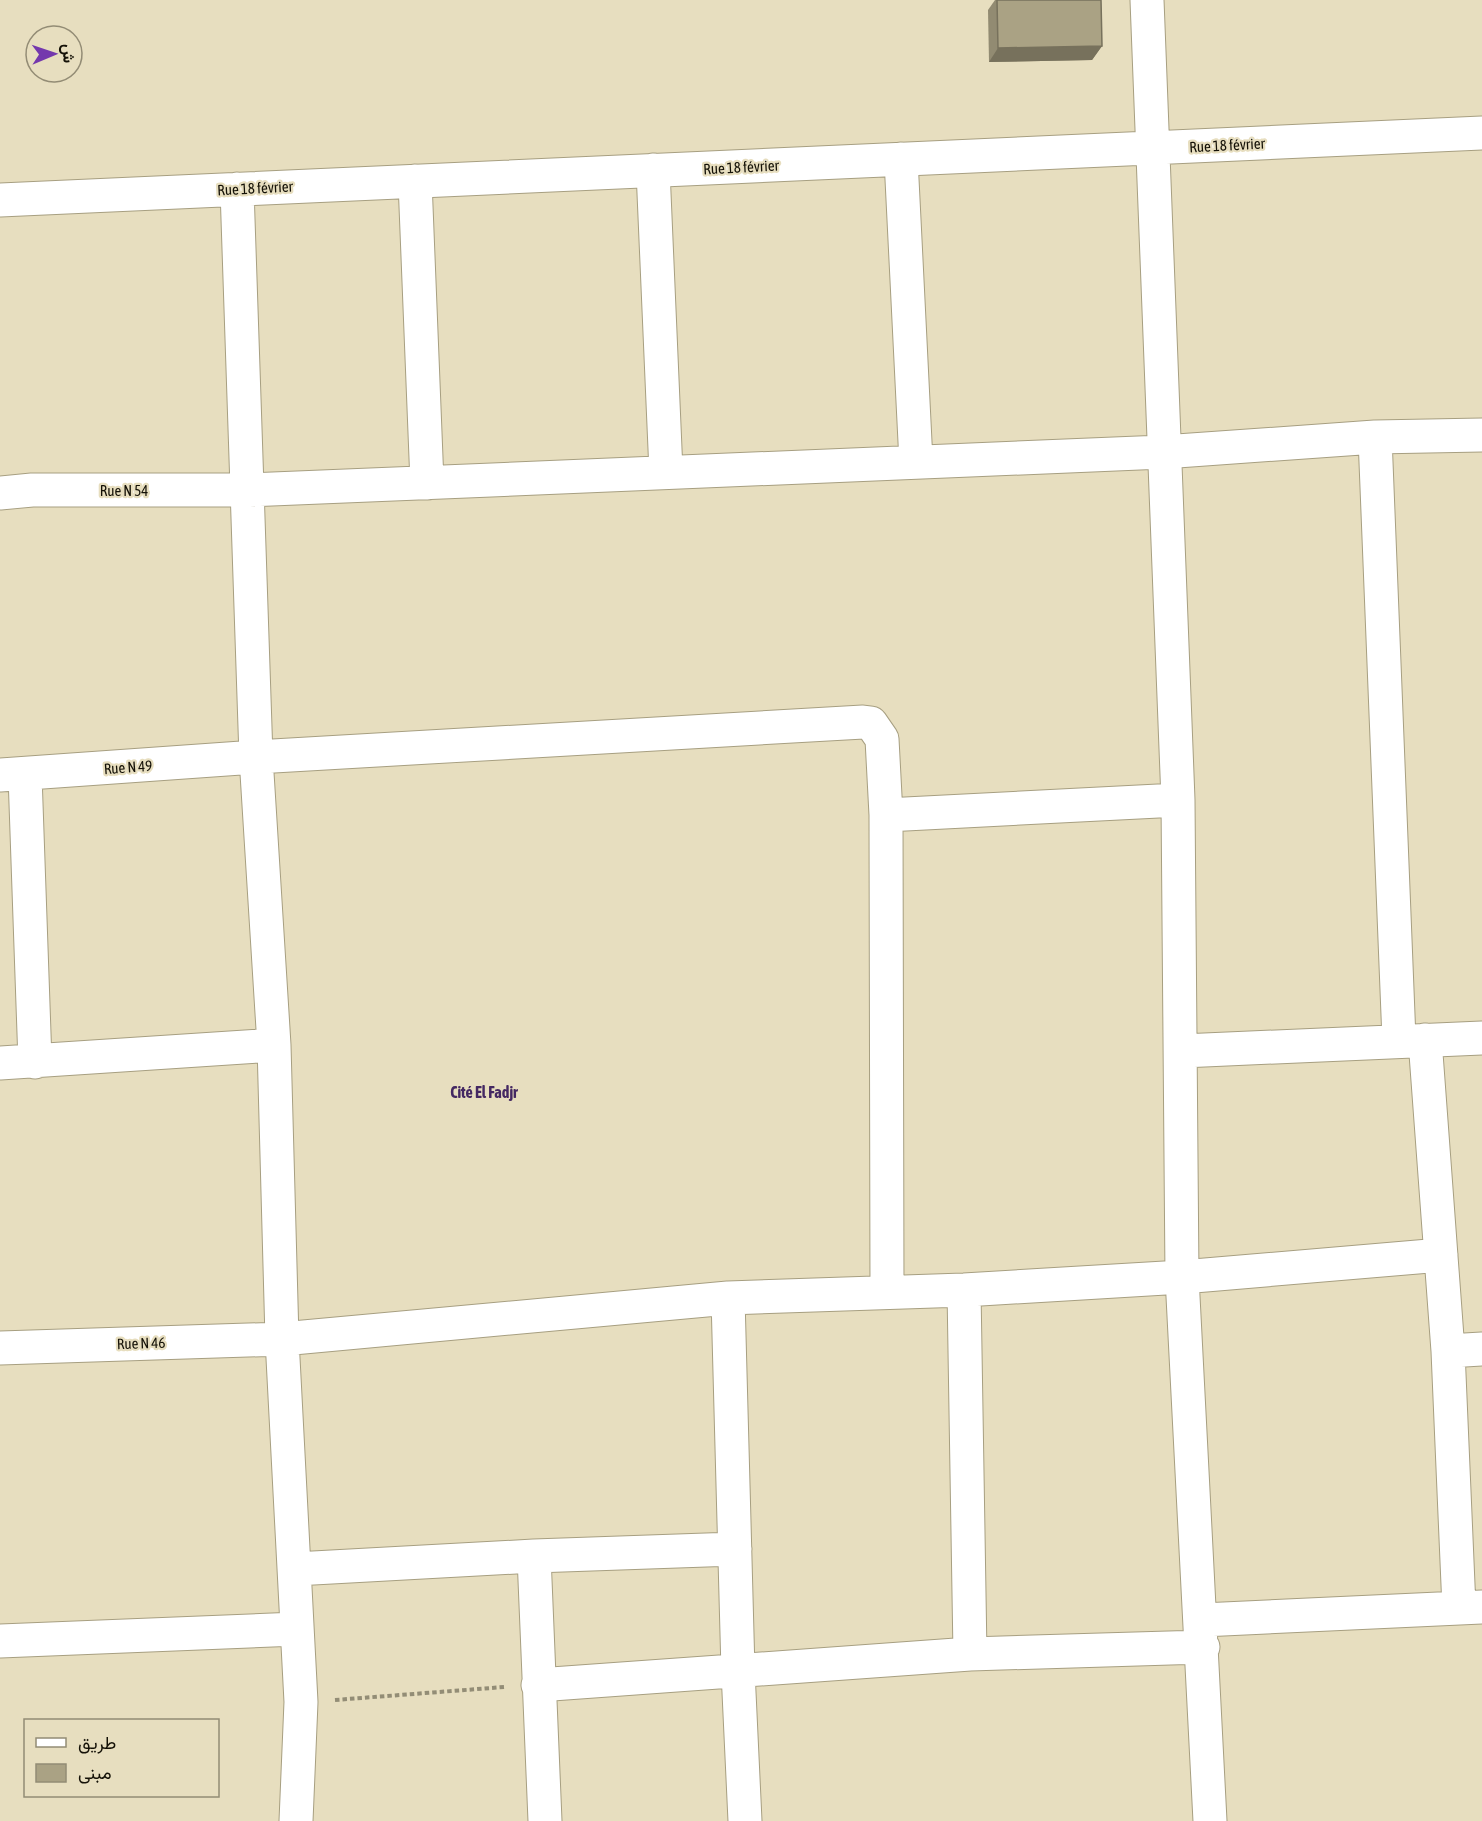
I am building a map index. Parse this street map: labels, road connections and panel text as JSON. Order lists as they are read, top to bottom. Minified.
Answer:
{"streets":{"street":["Rue 18 février","Rue N 54","Rue N 49","Rue N 46"]},"crossings":[["Rue N 49","Rue N 46"]],"districts":["Cité El Fadjr"],"legend":["طريق","مبنى"],"north":"right"}
